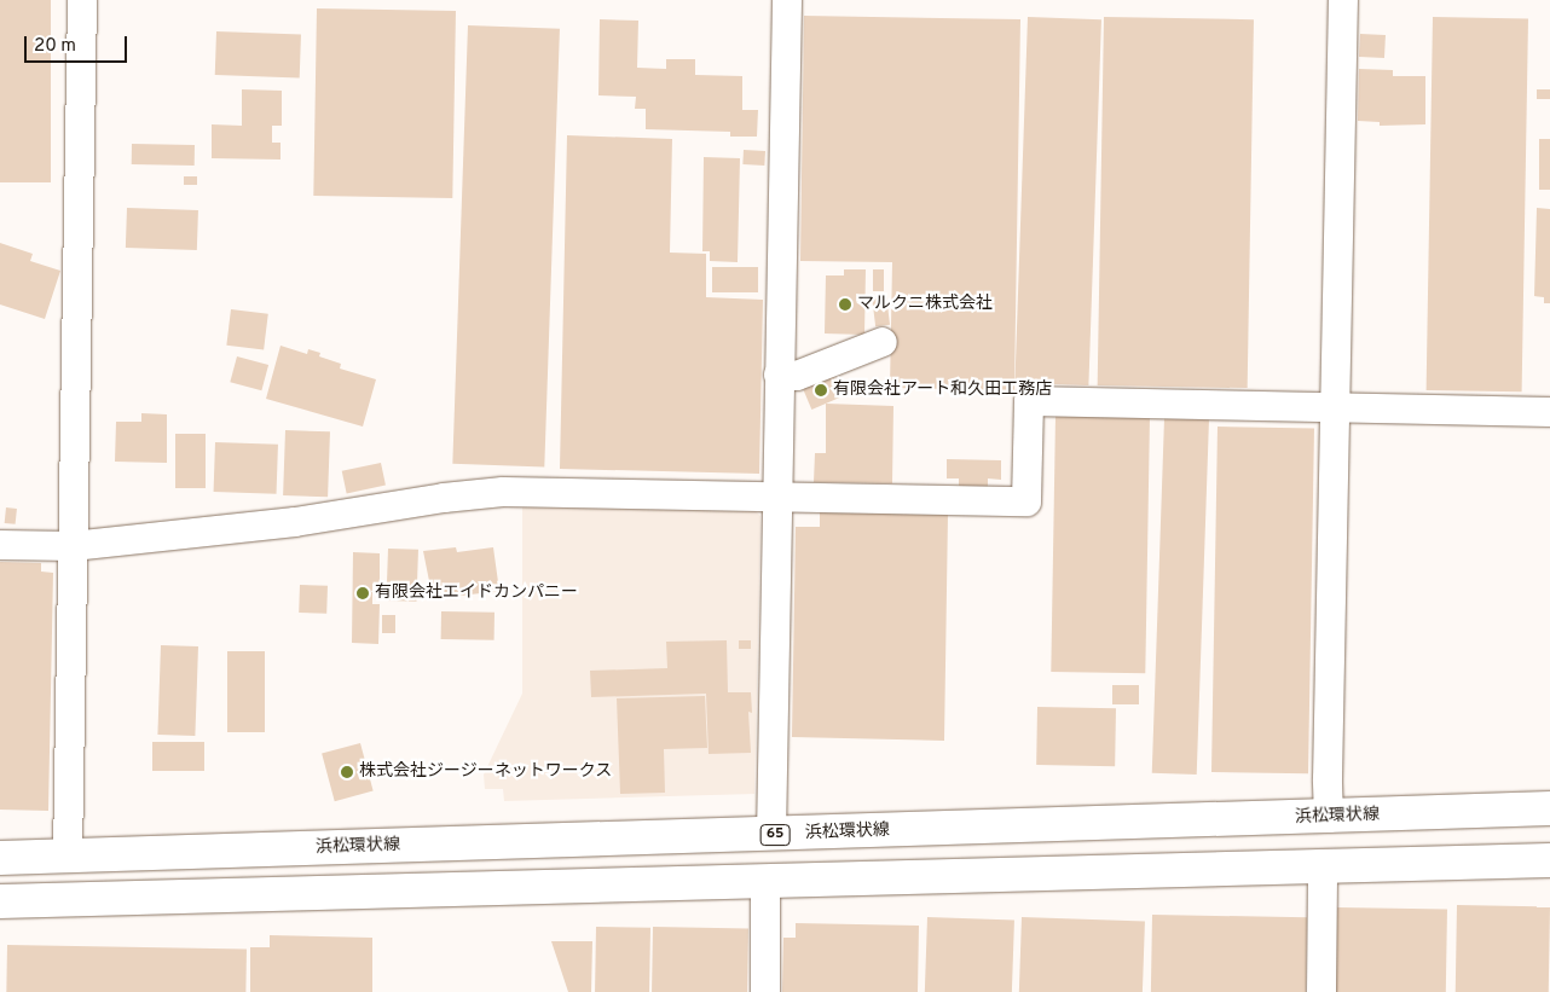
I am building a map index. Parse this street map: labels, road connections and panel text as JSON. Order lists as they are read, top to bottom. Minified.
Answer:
{"streets":{"main road":["浜松環状線","65"]},"places":["マルクニ株式会社","有限会社アート和久田工務店","有限会社エイドカンパニー","株式会社ジージーネットワークス"],"scale_bar":"20 m"}
